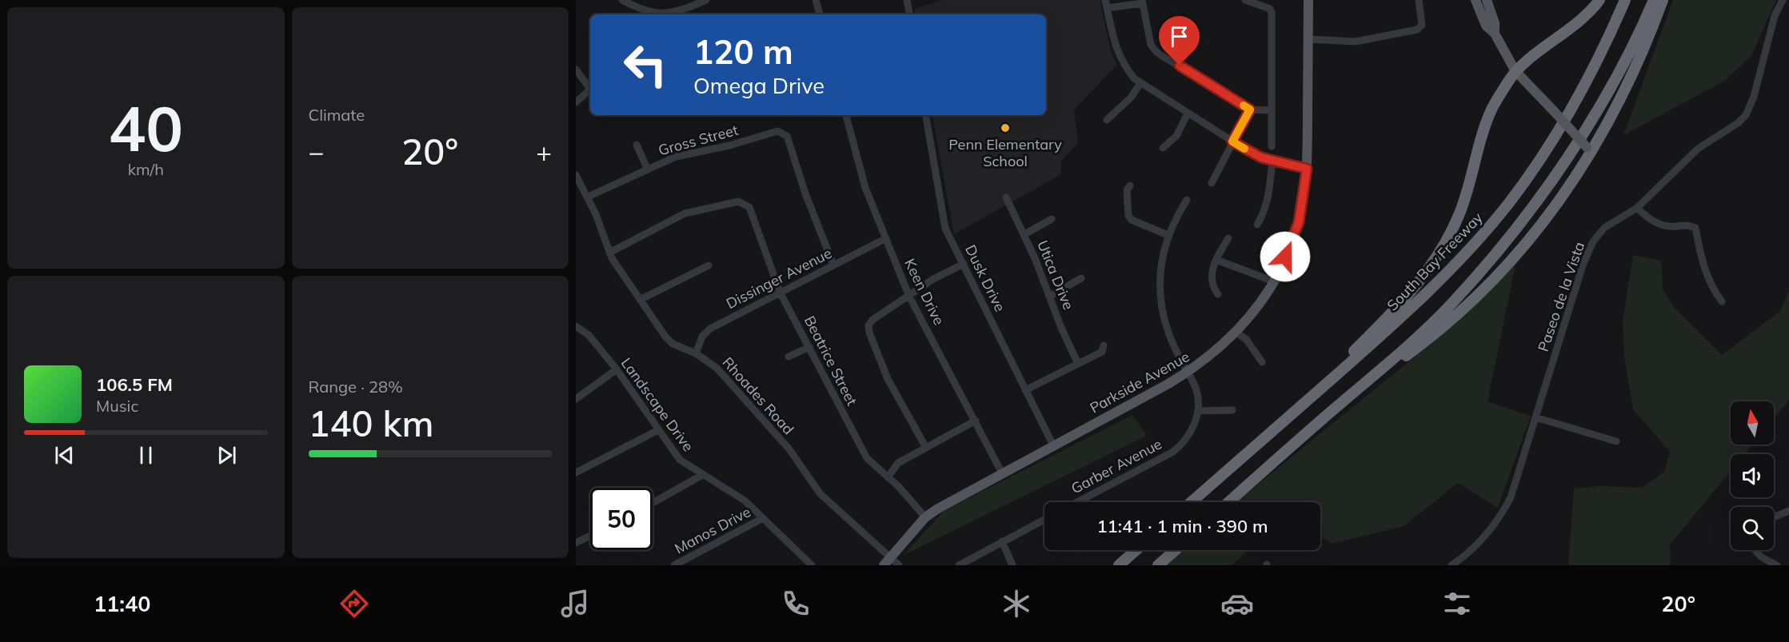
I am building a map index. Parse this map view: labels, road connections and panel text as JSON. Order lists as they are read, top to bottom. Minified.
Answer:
{"streets":{"highway":["South Bay Freeway"],"main road":["Parkside Avenue"],"street":["Gross Street","Utica Drive","Dissinger Avenue","Dusk Drive","Keen Drive","Paseo de la Vista","Beatrice Street","Rhoades Road","Landscape Drive","Garber Avenue","Manos Drive"]},"crossings":[["Gross Street","Dissinger Avenue"],["Gross Street","Rhoades Road"],["Dissinger Avenue","Keen Drive"],["Dissinger Avenue","Beatrice Street"],["Dissinger Avenue","Rhoades Road"],["Dusk Drive","Parkside Avenue"],["Keen Drive","Parkside Avenue"],["Beatrice Street","Parkside Avenue"],["Beatrice Street","Rhoades Road"],["Parkside Avenue","Rhoades Road"],["Parkside Avenue","Garber Avenue"],["Landscape Drive","Manos Drive"]],"places":["Penn Elementary School"],"north":"top","page":{"tile":[["40","km/h"],"Climate",["Range · 28%","140 km"]],"turn":["120 m","Omega Drive"],"heat":["−","20°","+"],"song":["106.5 FM","Music"],"limit":"50","trip":"11:41 · 1 min · 390 m","tabs":["11:40","20°"]}}
